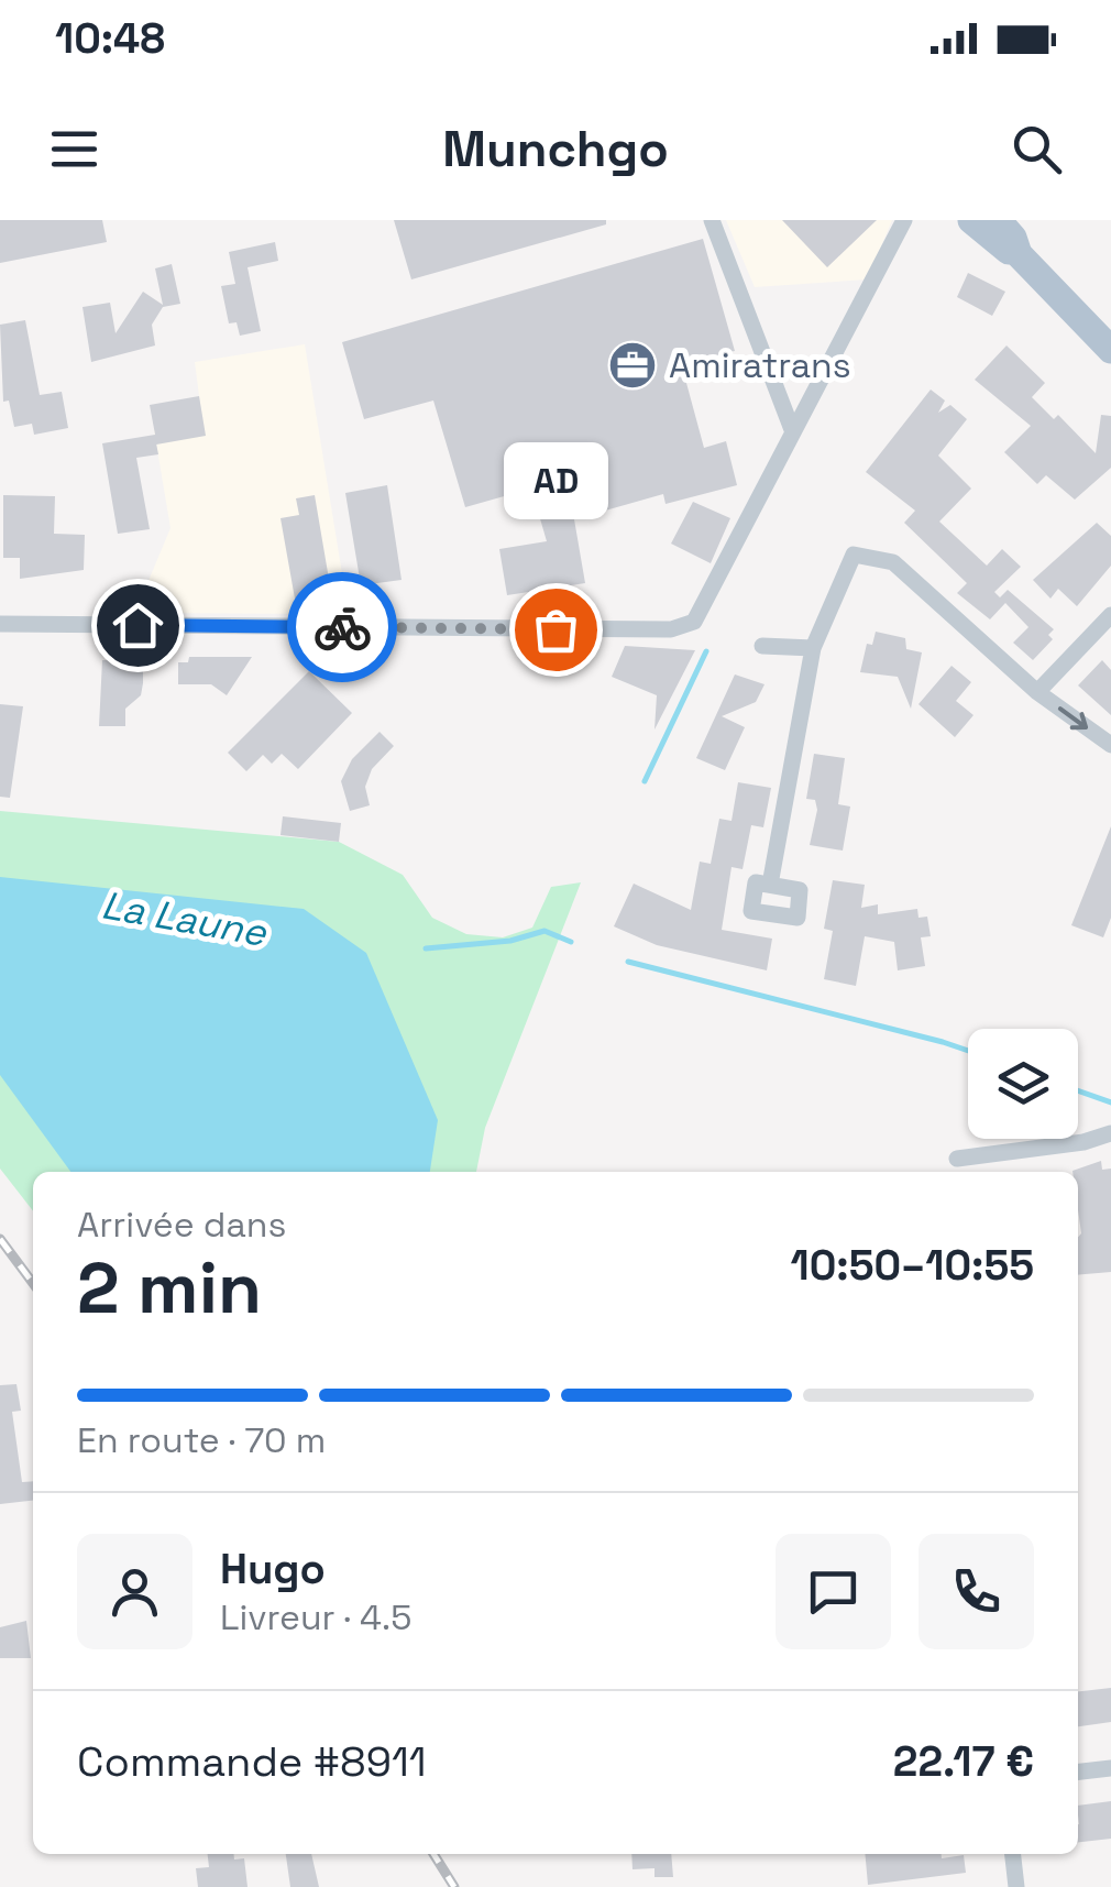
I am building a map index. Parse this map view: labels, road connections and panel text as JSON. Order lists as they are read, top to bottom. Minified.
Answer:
{"water":["La Laune"],"places":{"office":["Amiratrans"],"other":["AD"]},"page":{"status":"10:48","header":"Munchgo","bubble":"AD","heading":["2 min","Arrivée dans","10:50–10:55"],"panel":["Hugo","Livreur · 4.5","Commande #8911","22.17 €"],"bar":"En route · 70 m"}}
